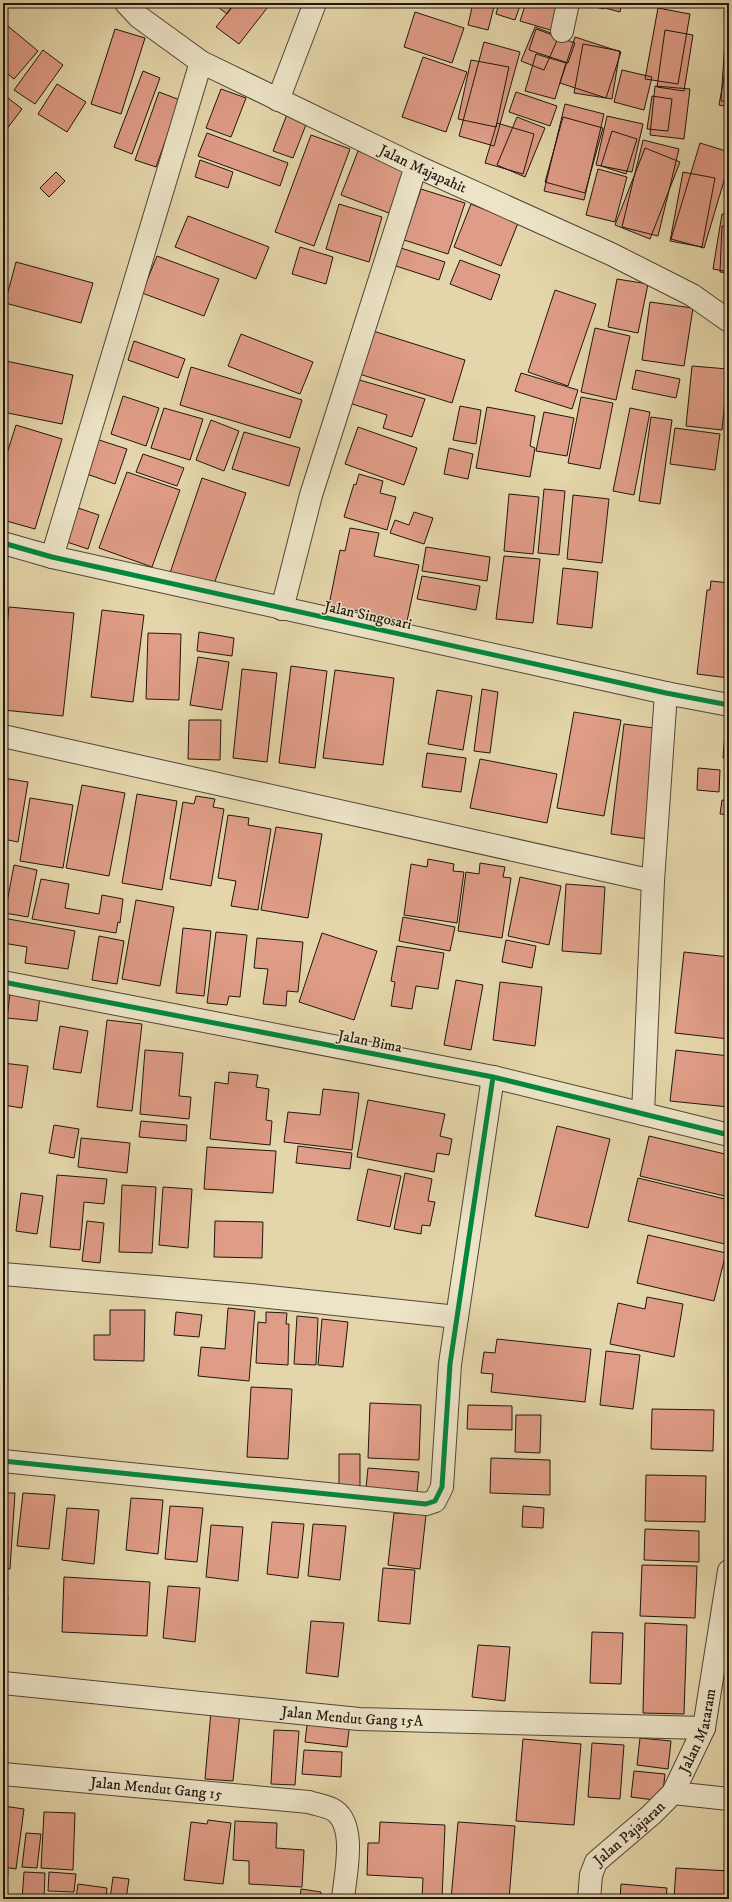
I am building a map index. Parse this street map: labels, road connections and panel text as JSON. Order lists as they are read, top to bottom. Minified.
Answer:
{"streets":{"street":["Jalan Majapahit","Jalan Singosari","Jalan Bima","Jalan Mendut Gang 15A","Jalan Mataram","Jalan Mendut Gang 15","Jalan Pajajaran"]},"crossings":[["Jalan Mendut Gang 15A","Jalan Mataram"],["Jalan Mataram","Jalan Pajajaran"]]}
